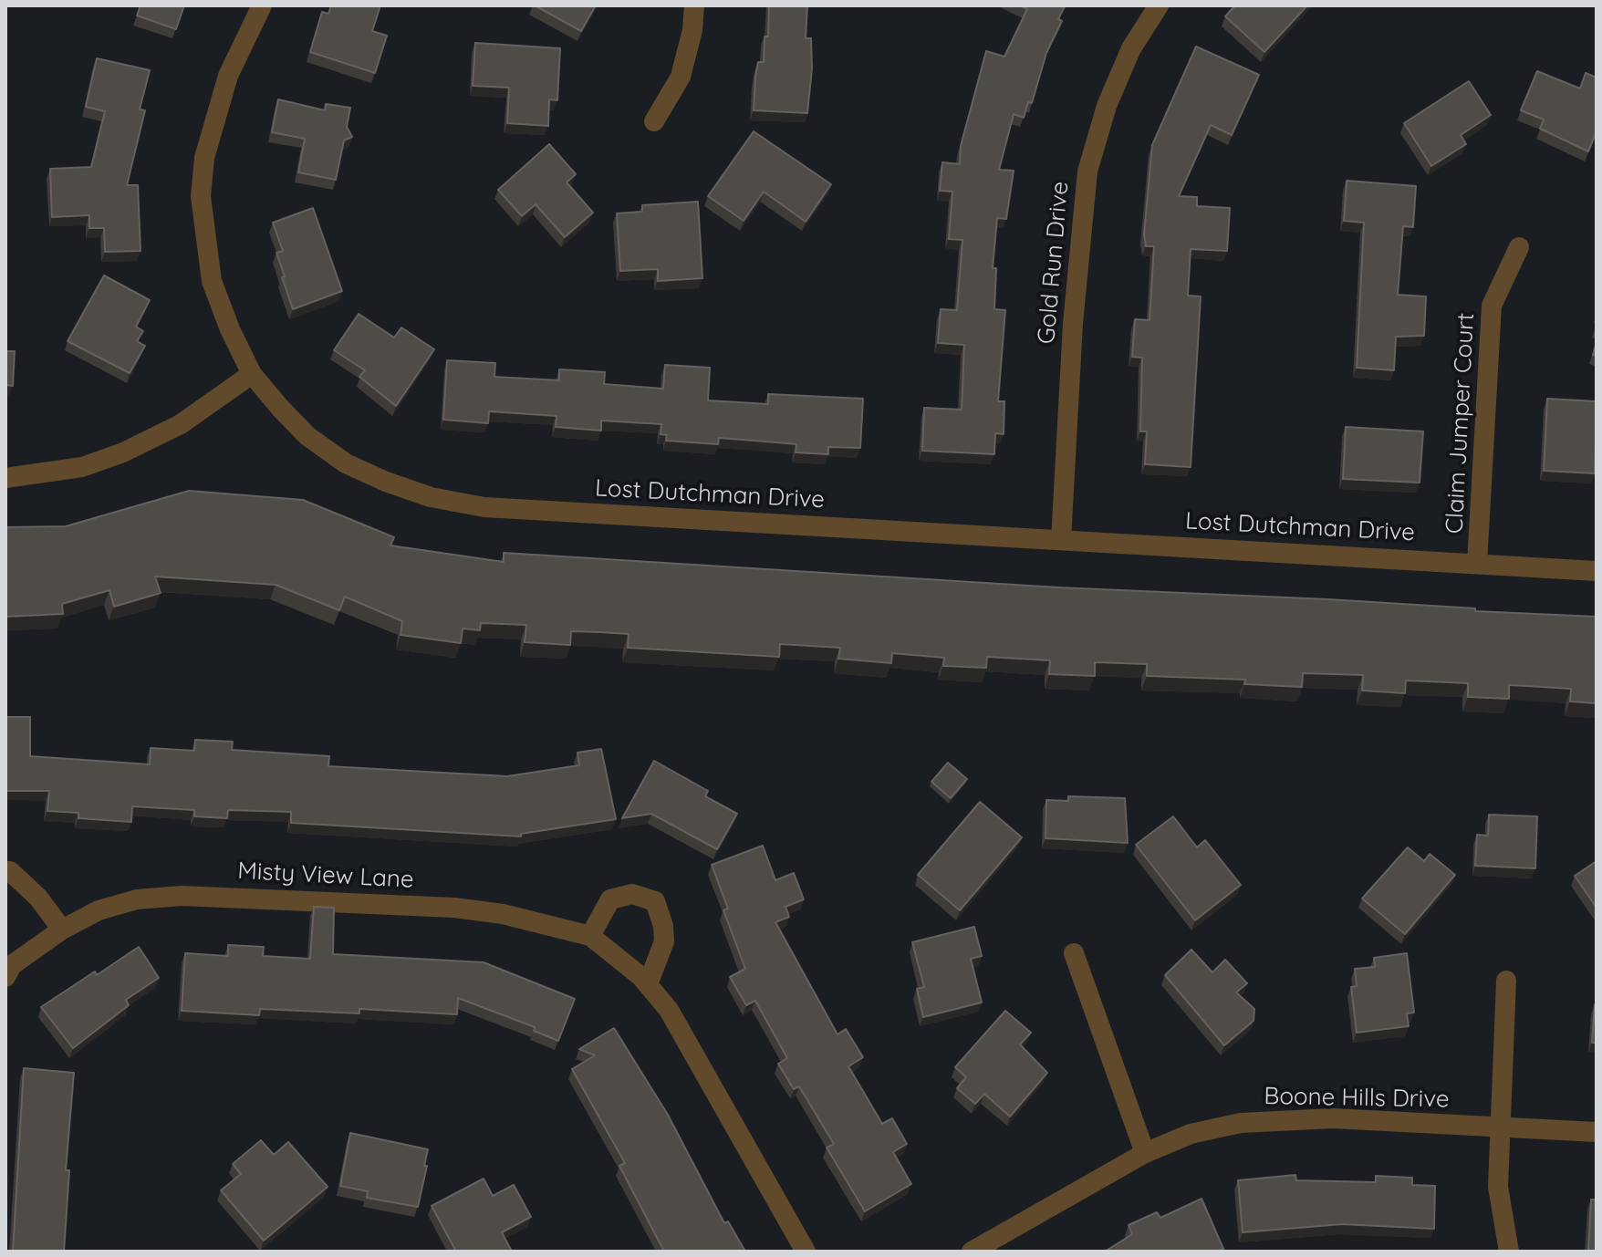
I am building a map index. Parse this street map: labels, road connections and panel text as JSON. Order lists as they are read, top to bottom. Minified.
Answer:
{"streets":{"street":["Gold Run Drive","Claim Jumper Court","Lost Dutchman Drive","Misty View Lane","Boone Hills Drive"]},"crossings":[["Gold Run Drive","Lost Dutchman Drive"],["Claim Jumper Court","Lost Dutchman Drive"]]}
